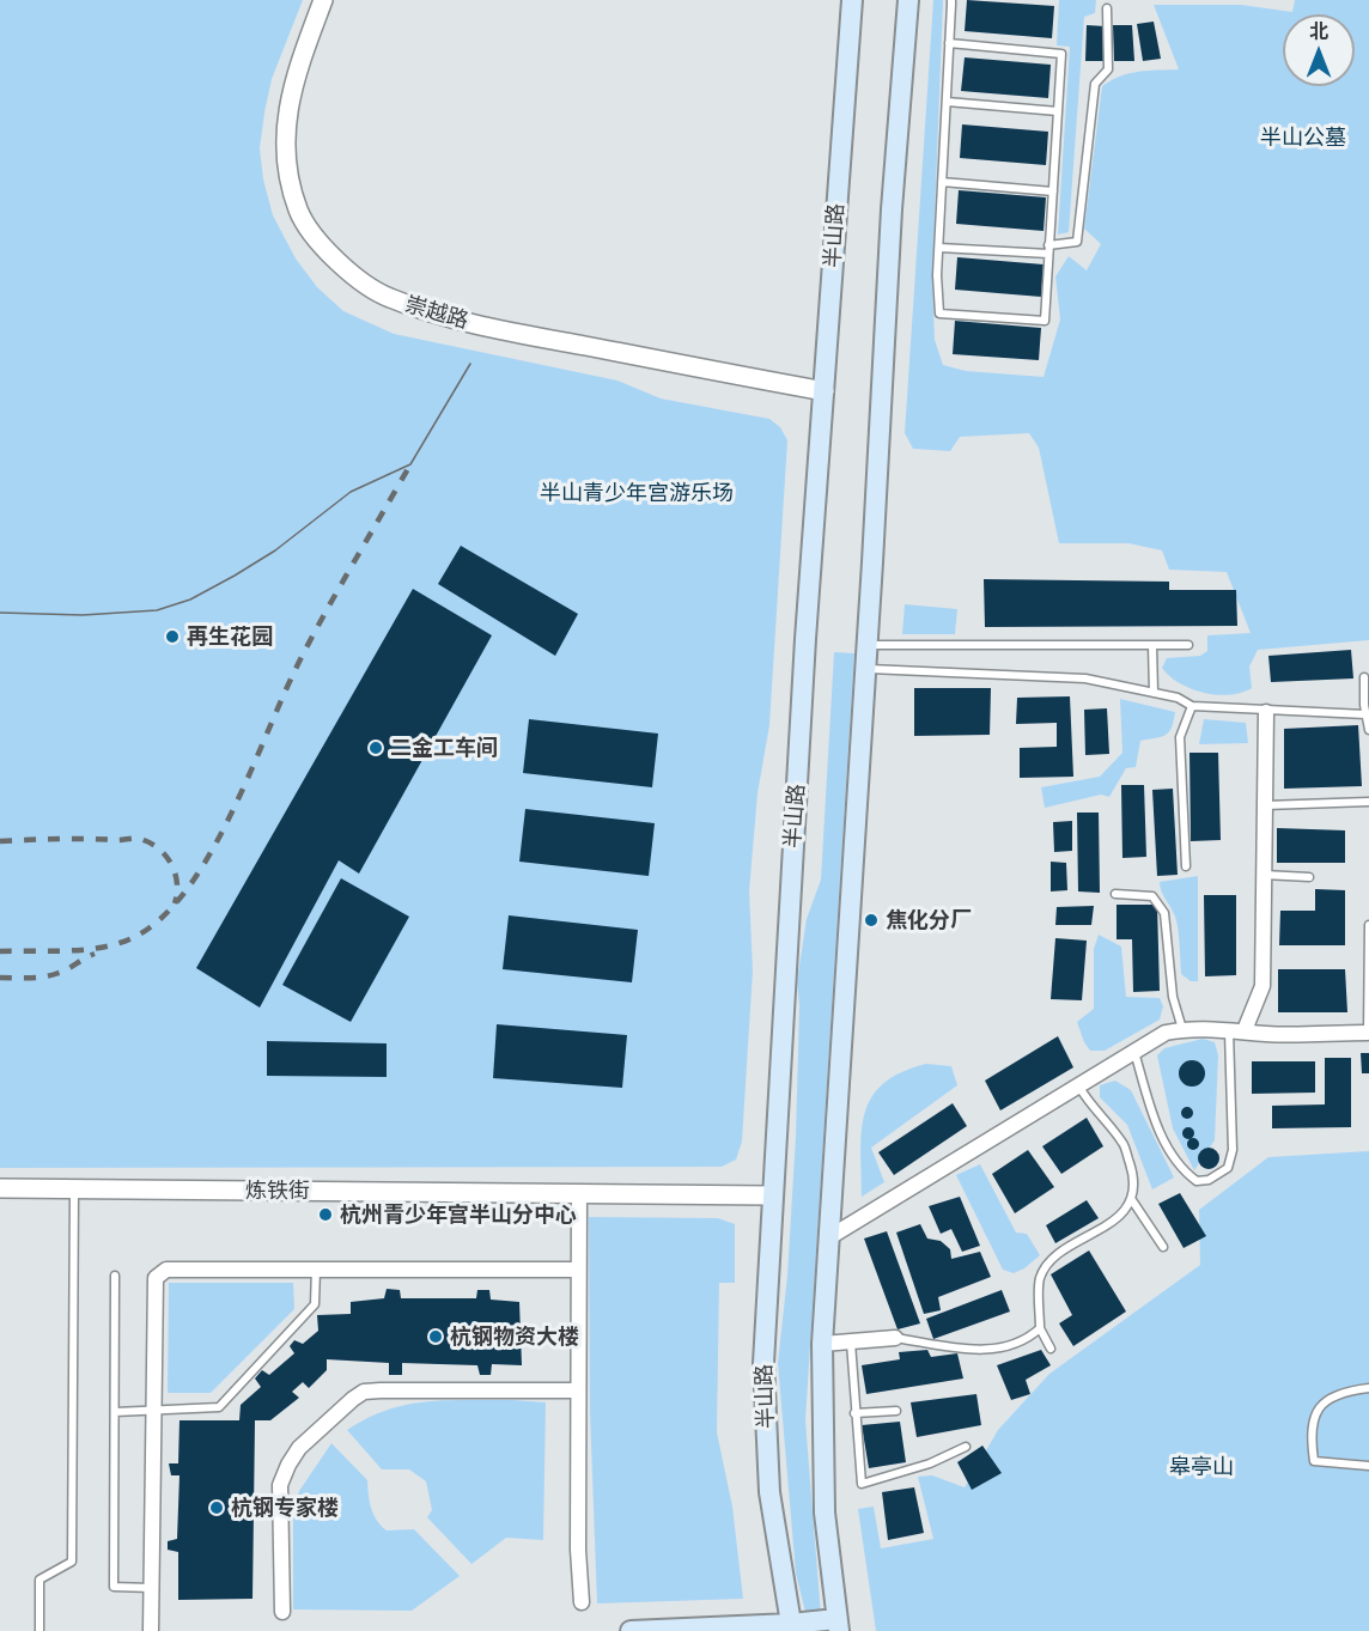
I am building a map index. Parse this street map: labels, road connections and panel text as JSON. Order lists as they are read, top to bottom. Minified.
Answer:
{"streets":{"main road":["半山路"],"street":["崇越路","炼铁街"]},"crossings":[["半山路","崇越路"],["半山路","炼铁街"]],"parks":["半山公墓","半山青少年宫游乐场","皋亭山"],"places":["再生花园","二金工车间","焦化分厂","杭州青少年宫半山分中心","杭钢物资大楼","杭钢专家楼"],"north":"top"}
